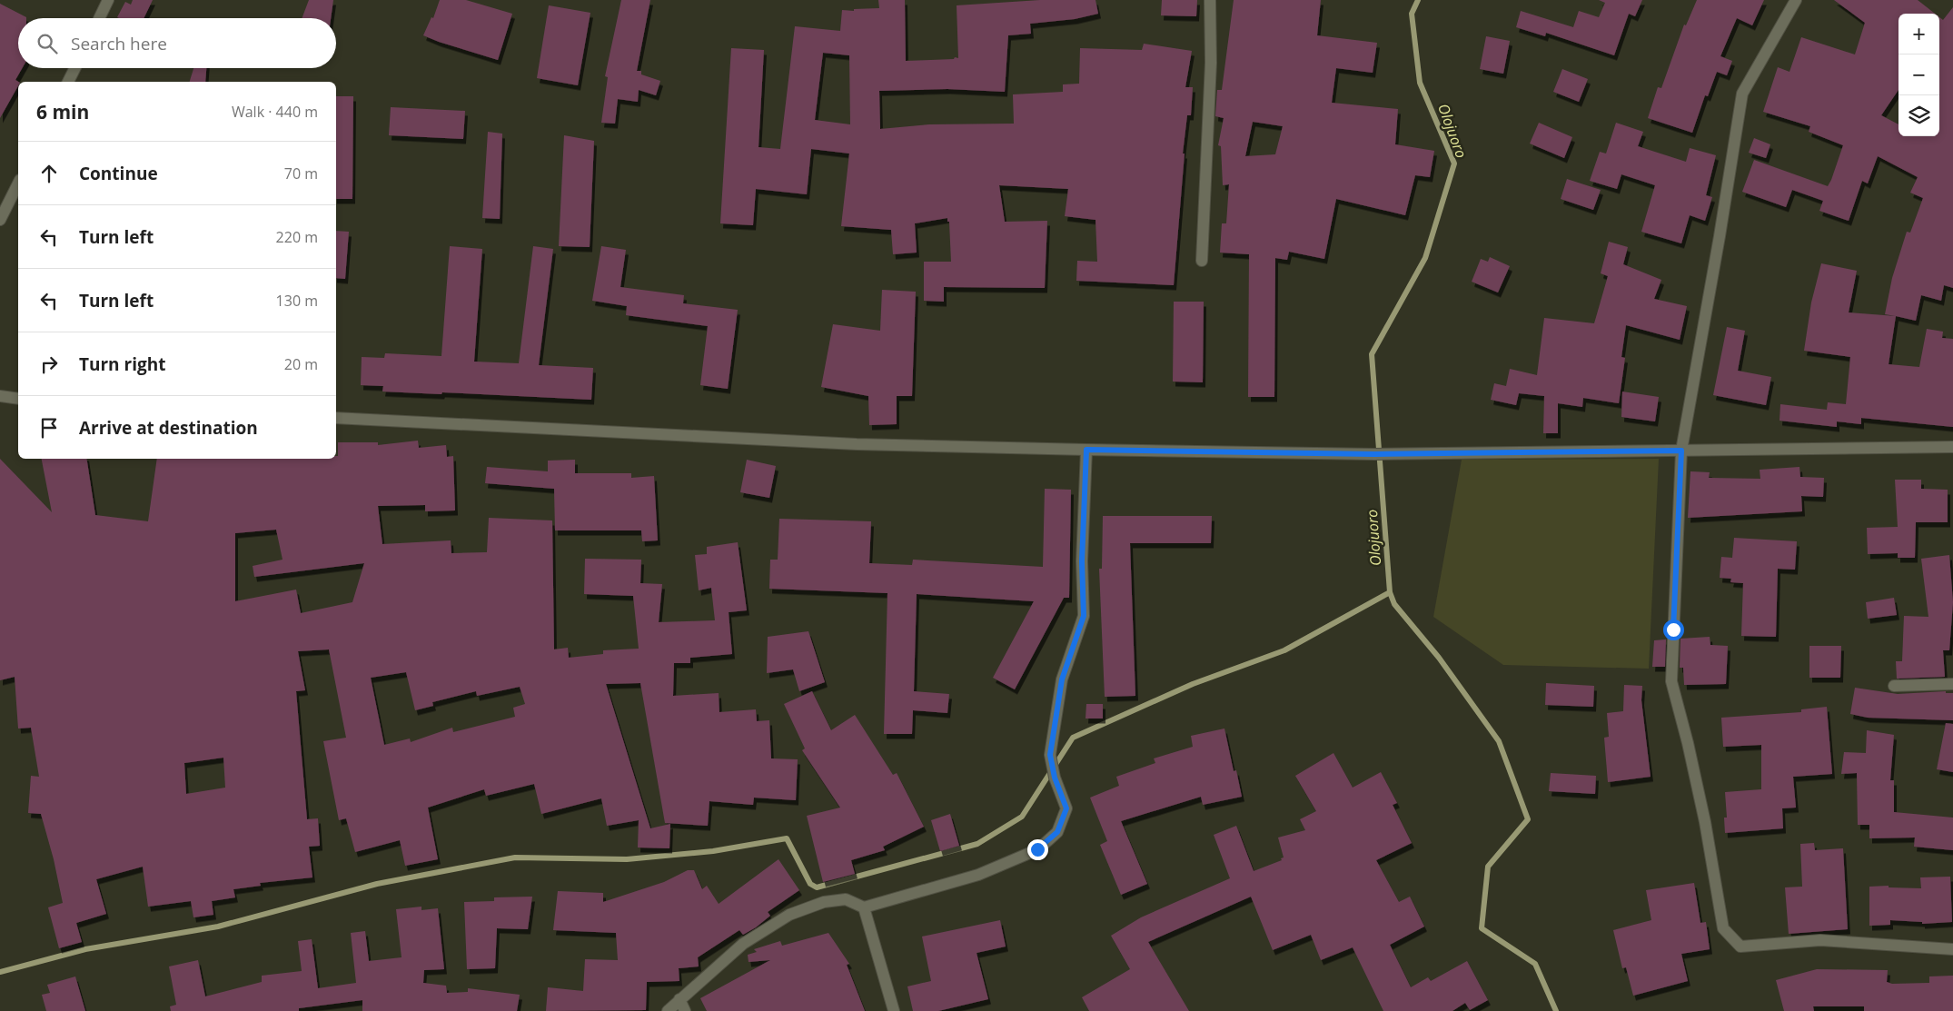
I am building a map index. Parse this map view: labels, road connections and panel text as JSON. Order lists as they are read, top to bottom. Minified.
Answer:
{"water":["Olojuoro"],"page":{"map_buttons":["+","−"],"search":"Search here","heading":["6 min","Walk · 440 m"],"list":[["Continue","70 m"],["Turn left","220 m"],["Turn left","130 m"],["Turn right","20 m"],"Arrive at destination"]}}
